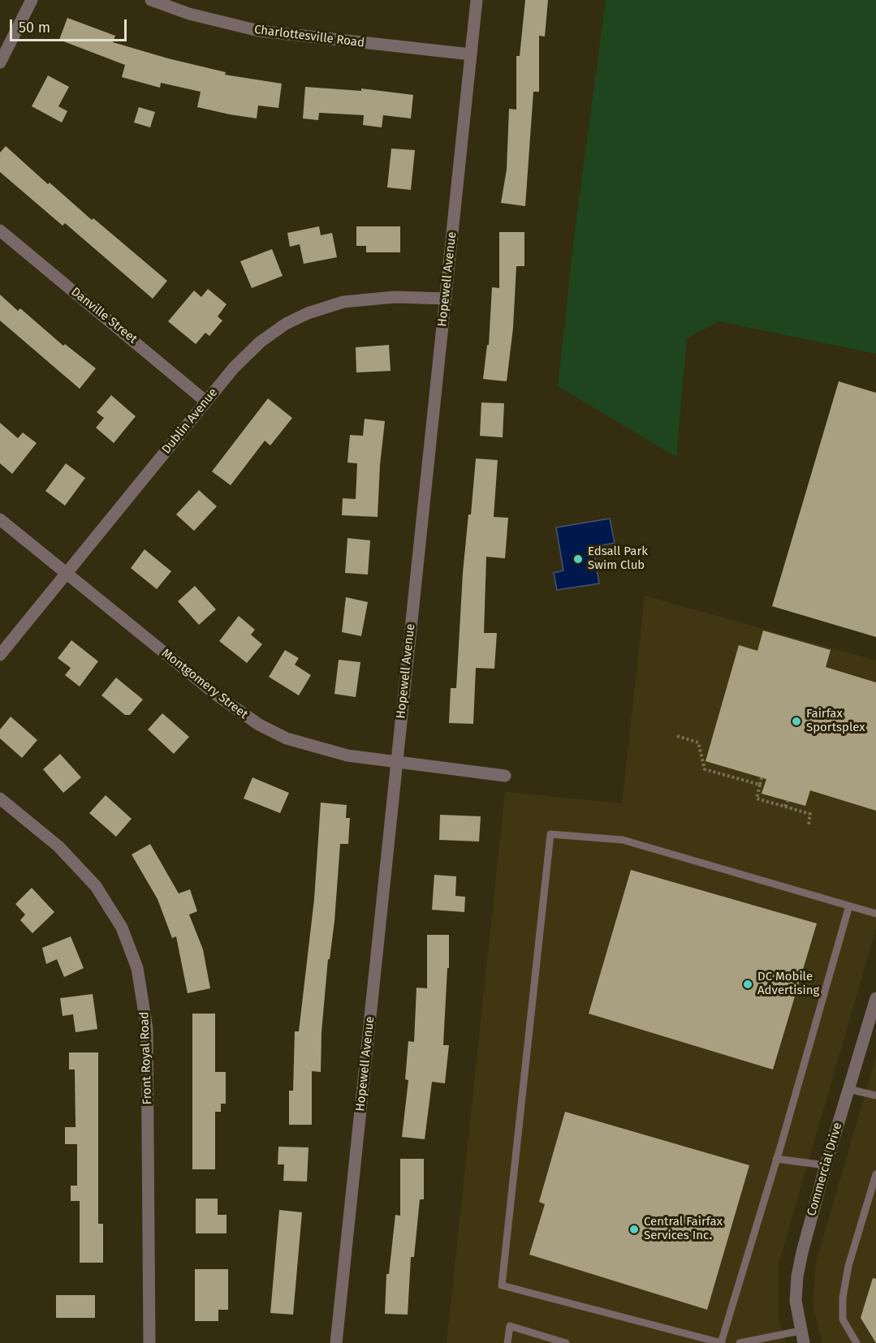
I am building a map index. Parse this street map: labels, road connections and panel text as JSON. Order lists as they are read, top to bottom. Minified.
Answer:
{"streets":{"street":["Charlottesville Road","Hopewell Avenue","Danville Street","Dublin Avenue","Montgomery Street","Front Royal Road","Commercial Drive"]},"crossings":[["Charlottesville Road","Hopewell Avenue"],["Hopewell Avenue","Dublin Avenue"],["Hopewell Avenue","Montgomery Street"],["Danville Street","Dublin Avenue"],["Dublin Avenue","Montgomery Street"]],"places":["Edsall Park Swim Club","Fairfax Sportsplex","DC Mobile Advertising","Central Fairfax Services Inc."],"scale_bar":"50 m"}
